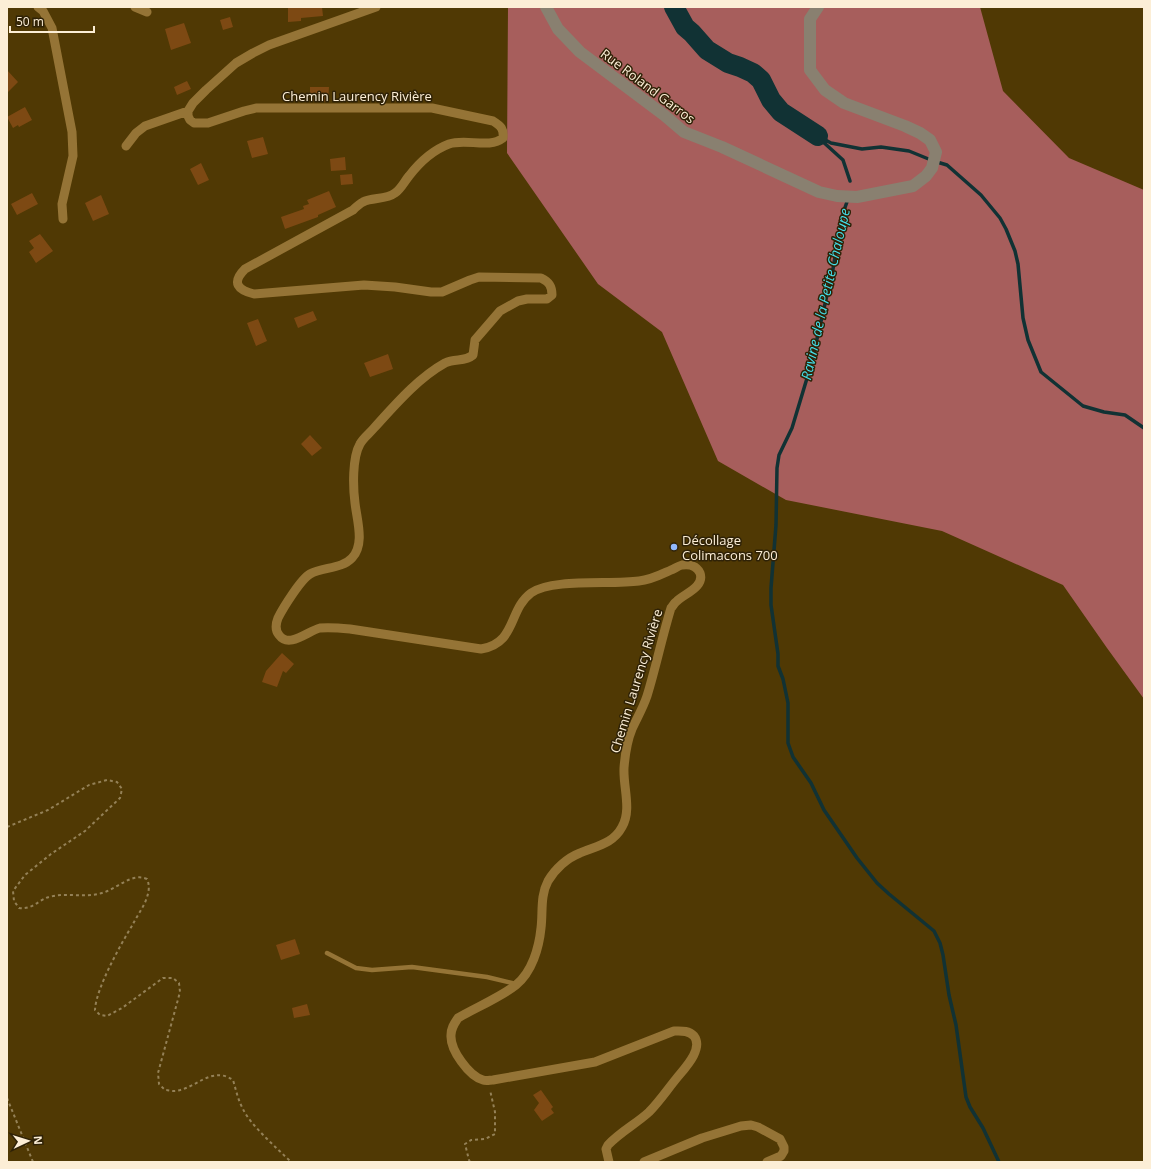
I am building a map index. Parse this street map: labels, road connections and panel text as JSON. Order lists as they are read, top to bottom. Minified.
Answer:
{"streets":{"main road":["Rue Roland Garros"],"street":["Chemin Laurency Rivière"]},"water":["Ravine de la Petite Chaloupe"],"places":["Décollage Colimacons 700"],"scale_bar":"50 m","north":"right"}
